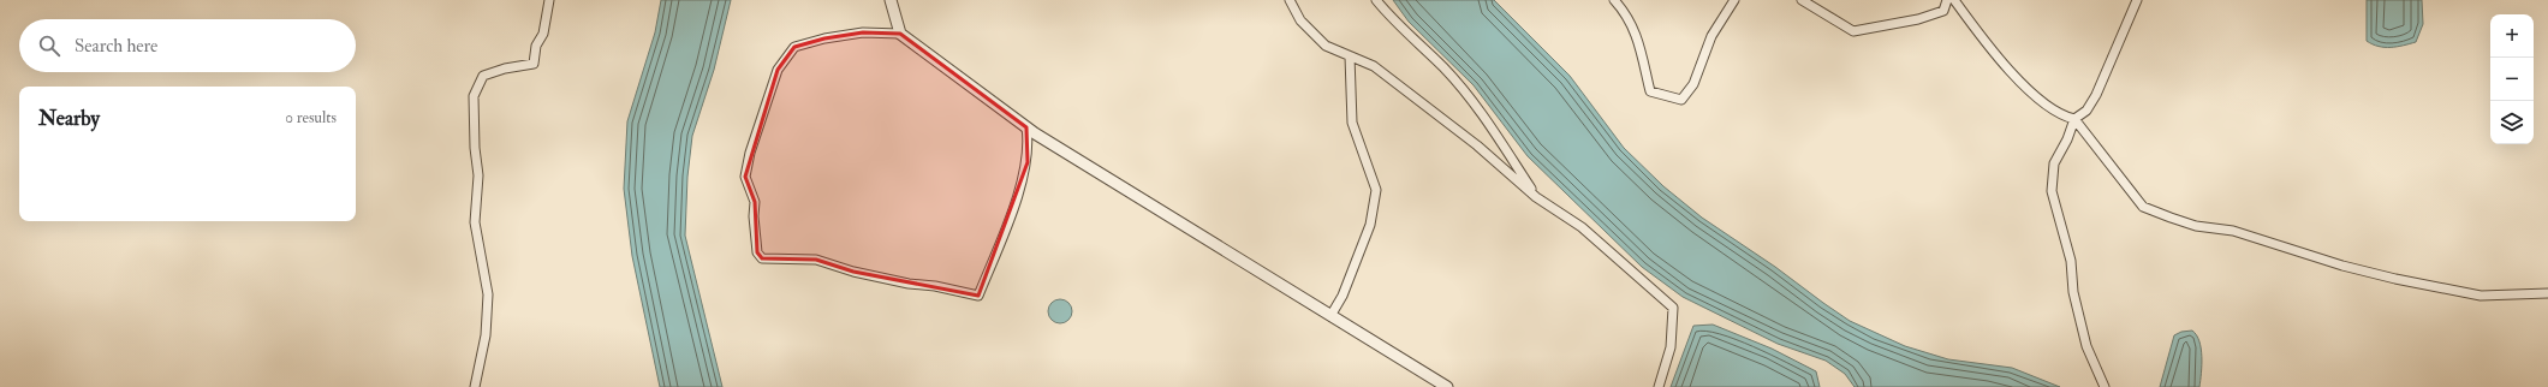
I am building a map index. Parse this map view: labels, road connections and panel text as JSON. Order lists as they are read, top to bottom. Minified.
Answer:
{"page":{"map_buttons":["+","−"],"search":"Search here","heading":["Nearby","0 results"]}}
